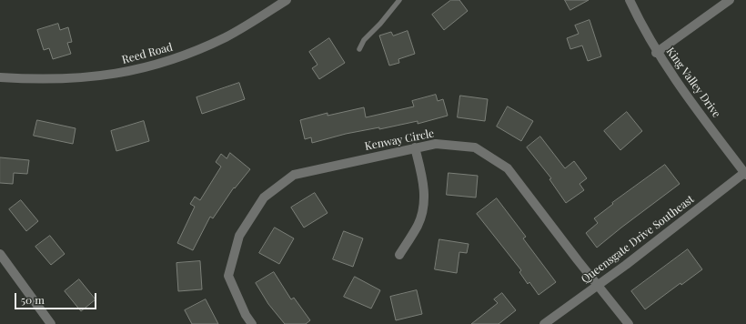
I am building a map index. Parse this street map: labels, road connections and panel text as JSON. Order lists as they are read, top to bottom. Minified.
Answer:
{"streets":{"street":["Reed Road","King Valley Drive","Kenway Circle","Queensgate Drive Southeast"]},"crossings":[["King Valley Drive","Queensgate Drive Southeast"],["Kenway Circle","Queensgate Drive Southeast"]],"scale_bar":"50 m"}
